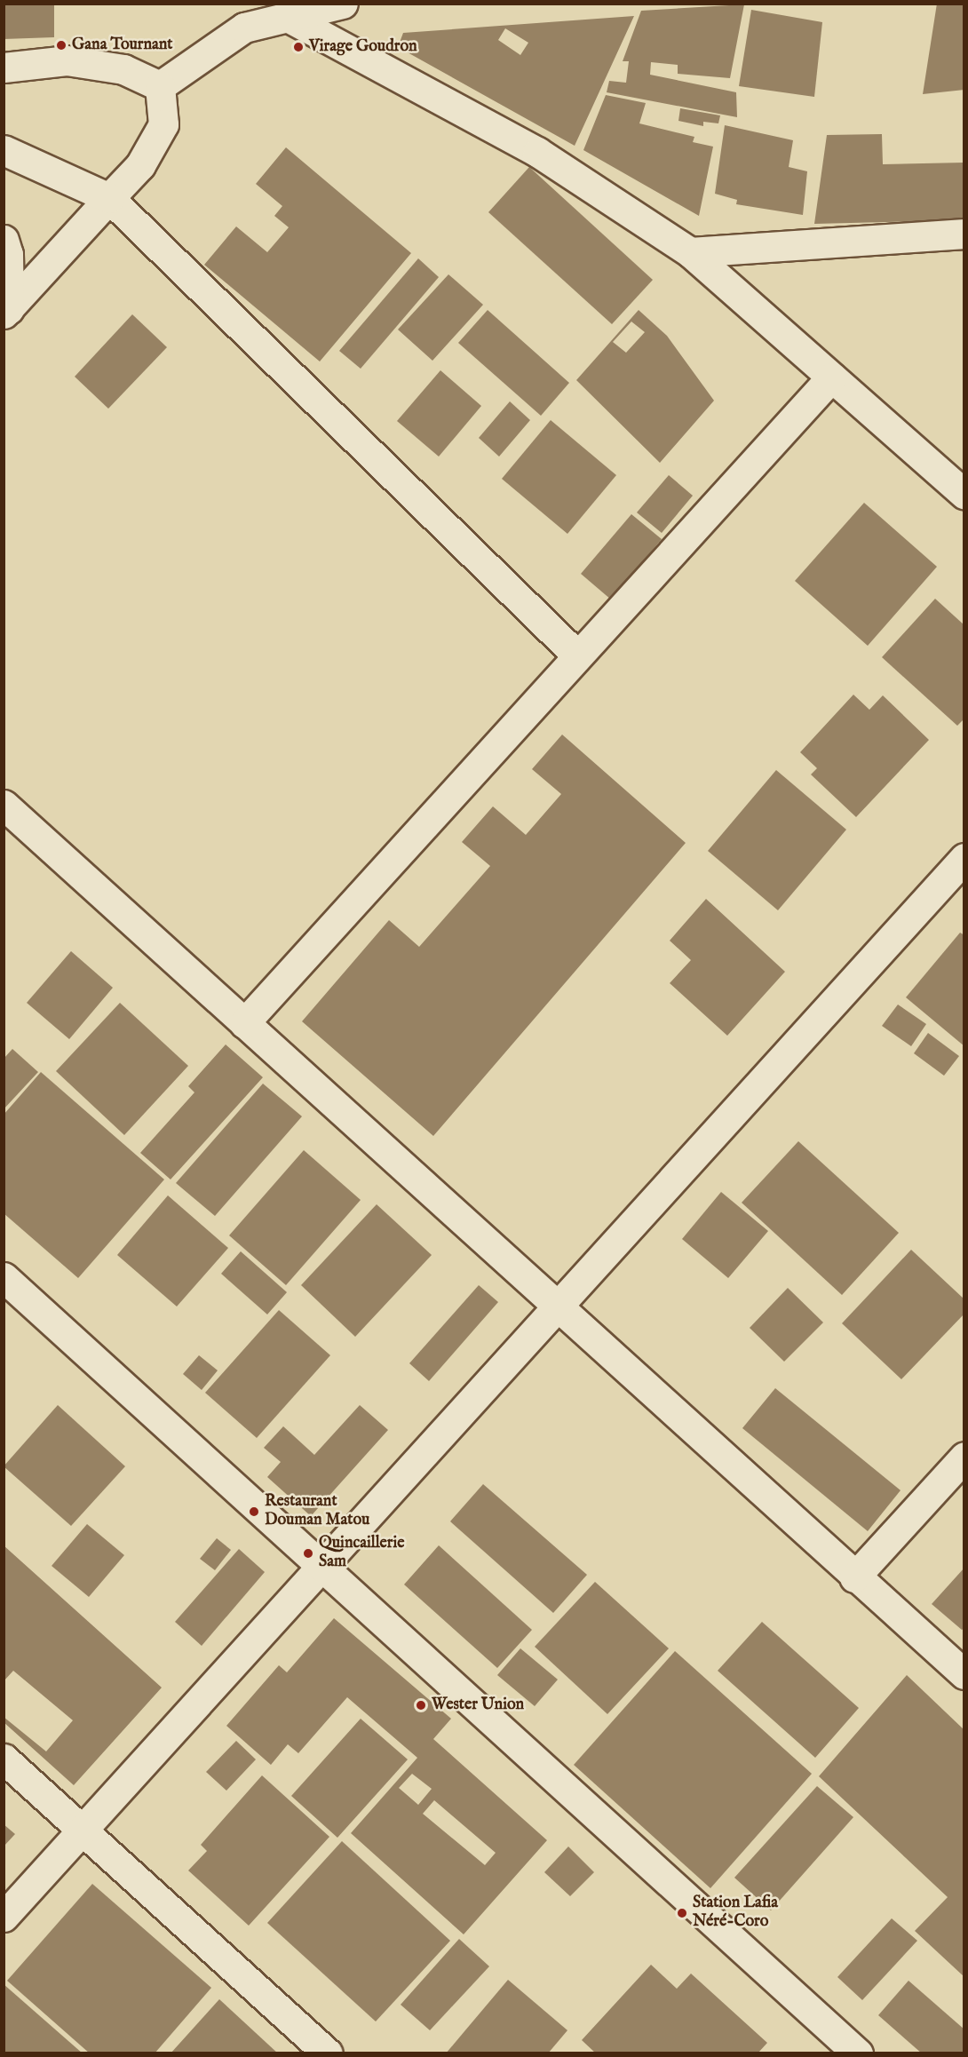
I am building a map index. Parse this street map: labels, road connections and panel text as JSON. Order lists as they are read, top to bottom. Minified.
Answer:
{"places":["Gana Tournant","Virage Goudron","Restaurant Douman Matou","Quincaillerie Sam","Wester Union","Station Lafia Néré-Coro"]}
